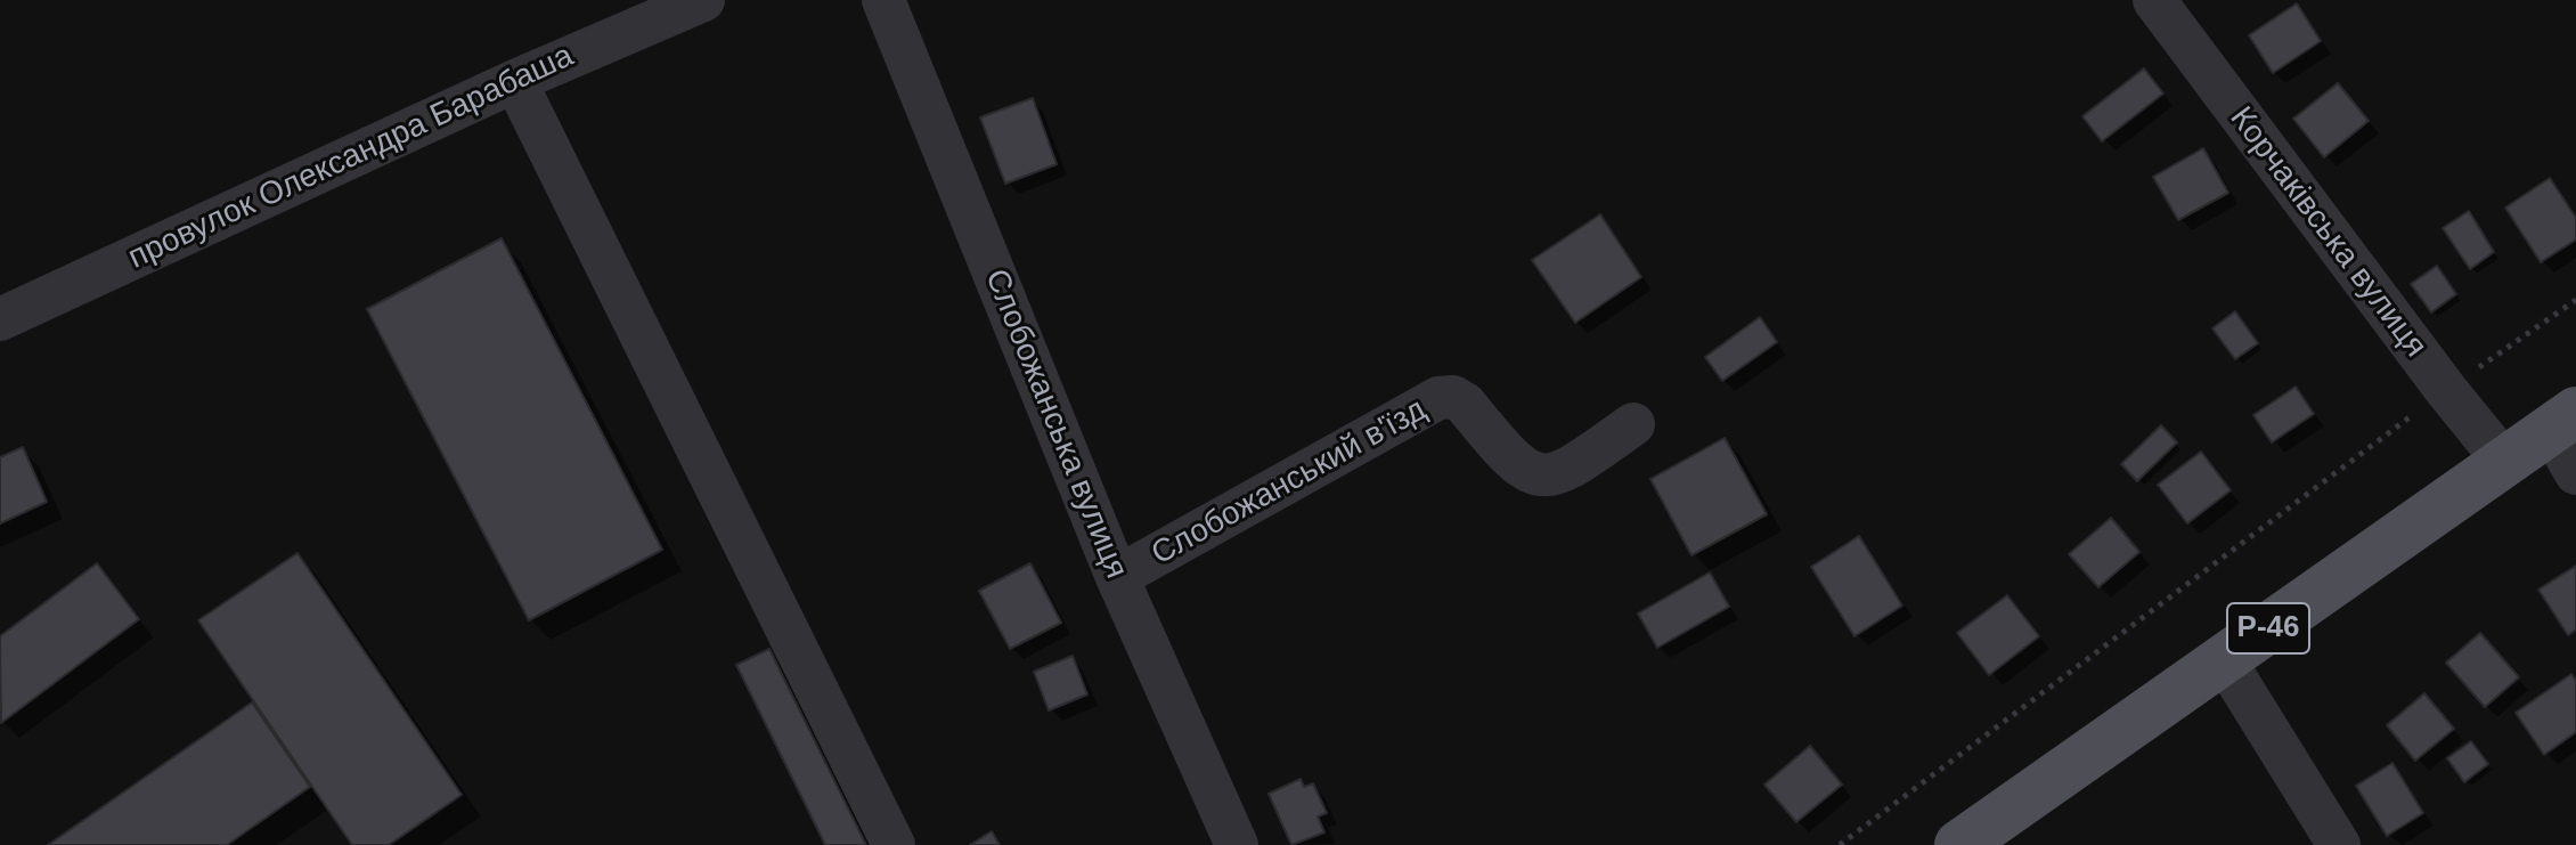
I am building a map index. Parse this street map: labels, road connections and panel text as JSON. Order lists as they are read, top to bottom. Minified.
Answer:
{"streets":{"main road":["Р-46"],"street":["провулок Олександра Барабаша","Корчаківська вулиця","Слобожанська вулиця","Слобожанський в'їзд"]},"crossings":[["Корчаківська вулиця","Р-46"],["Слобожанська вулиця","Слобожанський в'їзд"]]}
